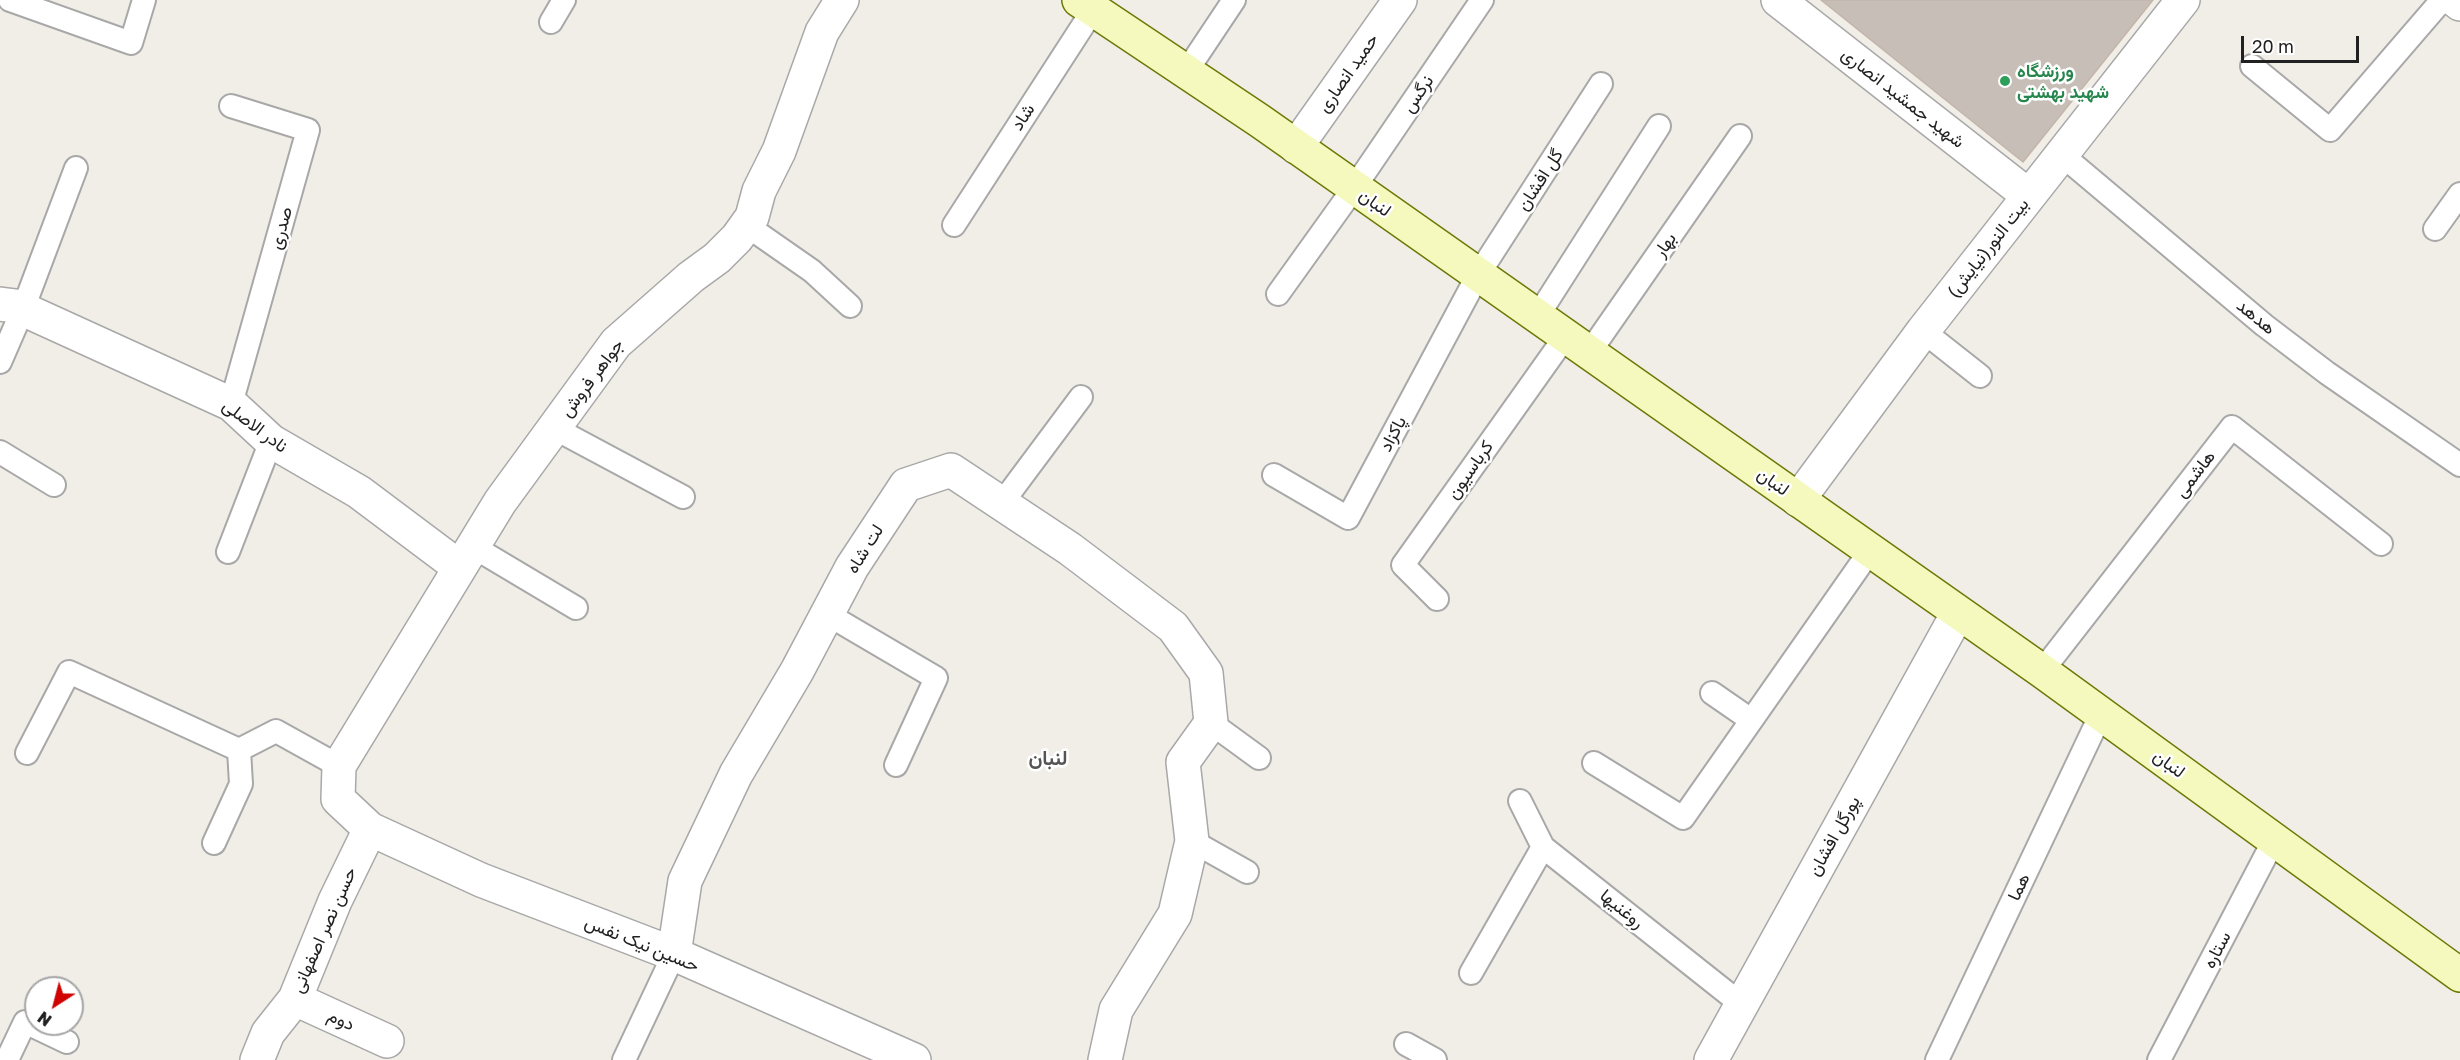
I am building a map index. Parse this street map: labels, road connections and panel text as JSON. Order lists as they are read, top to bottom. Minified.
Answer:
{"streets":{"main road":["لنبان"],"street":["حمید انصاری","شهید جمشید انصاری","بیت النور(نیایش)","جواهر فروش","نادر الاصلی","لت شاه","پورگل افشان","حسن نصر اصفهانی","حسین نیک نفس","دوم"],"lane":["نرگس","شاد","گل افشان","صدری","بهار","هدهد","پاکزاد","کرباسیون","هاشمی","هما","روغنیها","ستاره"]},"crossings":[["حمید انصاری","لنبان"],["نرگس","لنبان"],["شهید جمشید انصاری","بیت النور(نیایش)"],["شاد","لنبان"],["گل افشان","لنبان"],["گل افشان","پاکزاد"],["لنبان","بهار"],["لنبان","بیت النور(نیایش)"],["لنبان","پاکزاد"],["لنبان","کرباسیون"],["لنبان","هاشمی"],["لنبان","پورگل افشان"],["لنبان","هما"],["لنبان","ستاره"],["صدری","نادر الاصلی"],["بهار","کرباسیون"],["بیت النور(نیایش)","هدهد"],["جواهر فروش","نادر الاصلی"],["جواهر فروش","حسین نیک نفس"],["لت شاه","حسین نیک نفس"],["پورگل افشان","روغنیها"],["حسن نصر اصفهانی","حسین نیک نفس"],["حسن نصر اصفهانی","دوم"]],"districts":["لنبان"],"places":["ورزشگاه شهید بهشتی"],"scale_bar":"20 m","north":"bottom left"}
